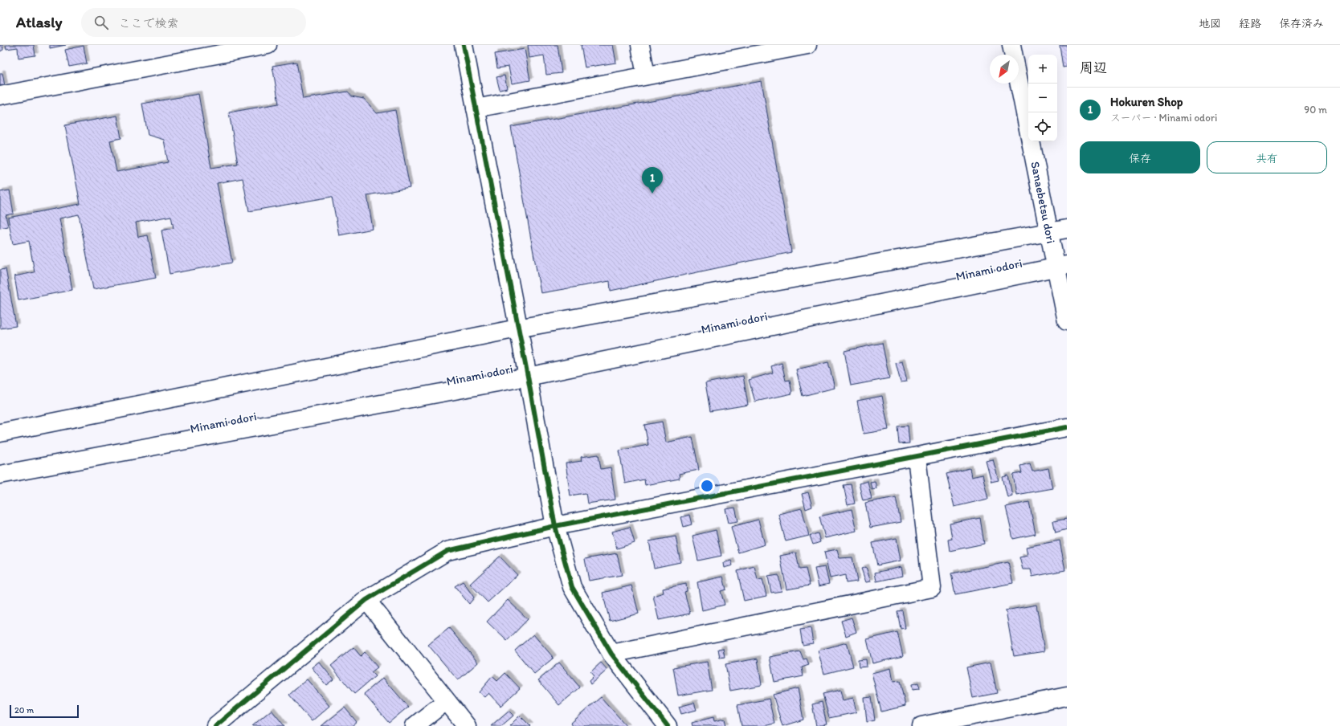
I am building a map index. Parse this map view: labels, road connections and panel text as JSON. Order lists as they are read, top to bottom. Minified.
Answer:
{"streets":{"street":["Sanaebetsu dori","Minami odori"]},"crossings":[["Sanaebetsu dori","Minami odori"]],"scale_bar":"20 m","north":"bottom left","page":{"header":"Atlasly","search":"ここで検索","nav":["地図","経路","保存済み"],"heading":"周辺","map_buttons":["+","−"],"list":[{"mark":"1","name":"Hokuren Shop","note":"スーパー · Minami odori","value":"90 m"}],"buttons":["保存","共有"],"pins":"1","scale":"20 m"}}
